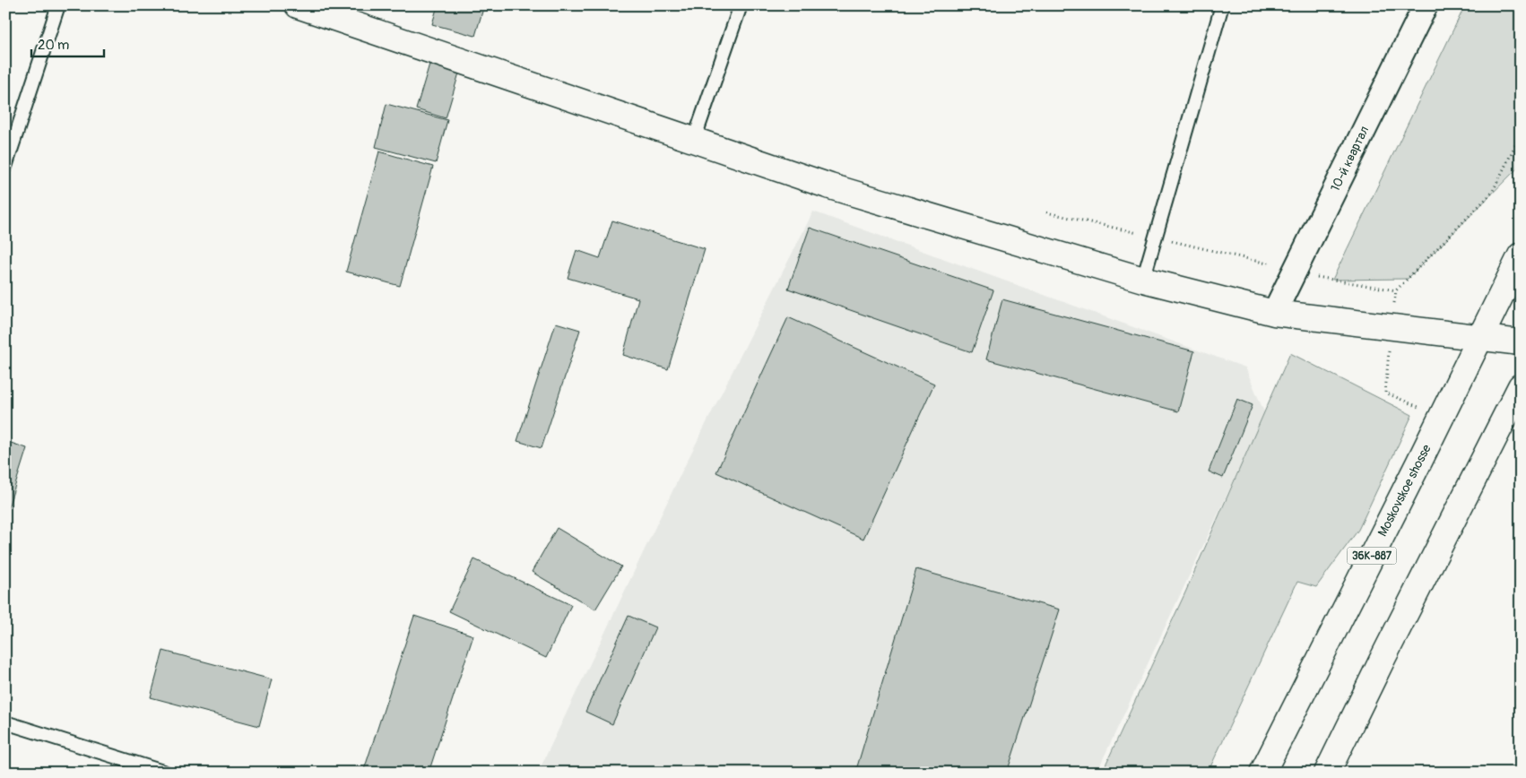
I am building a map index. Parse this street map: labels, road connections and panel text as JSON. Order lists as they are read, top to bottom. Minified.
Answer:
{"streets":{"street":["10-й квартал","Moskovskoe shosse","36К-887"]},"scale_bar":"20 m"}
